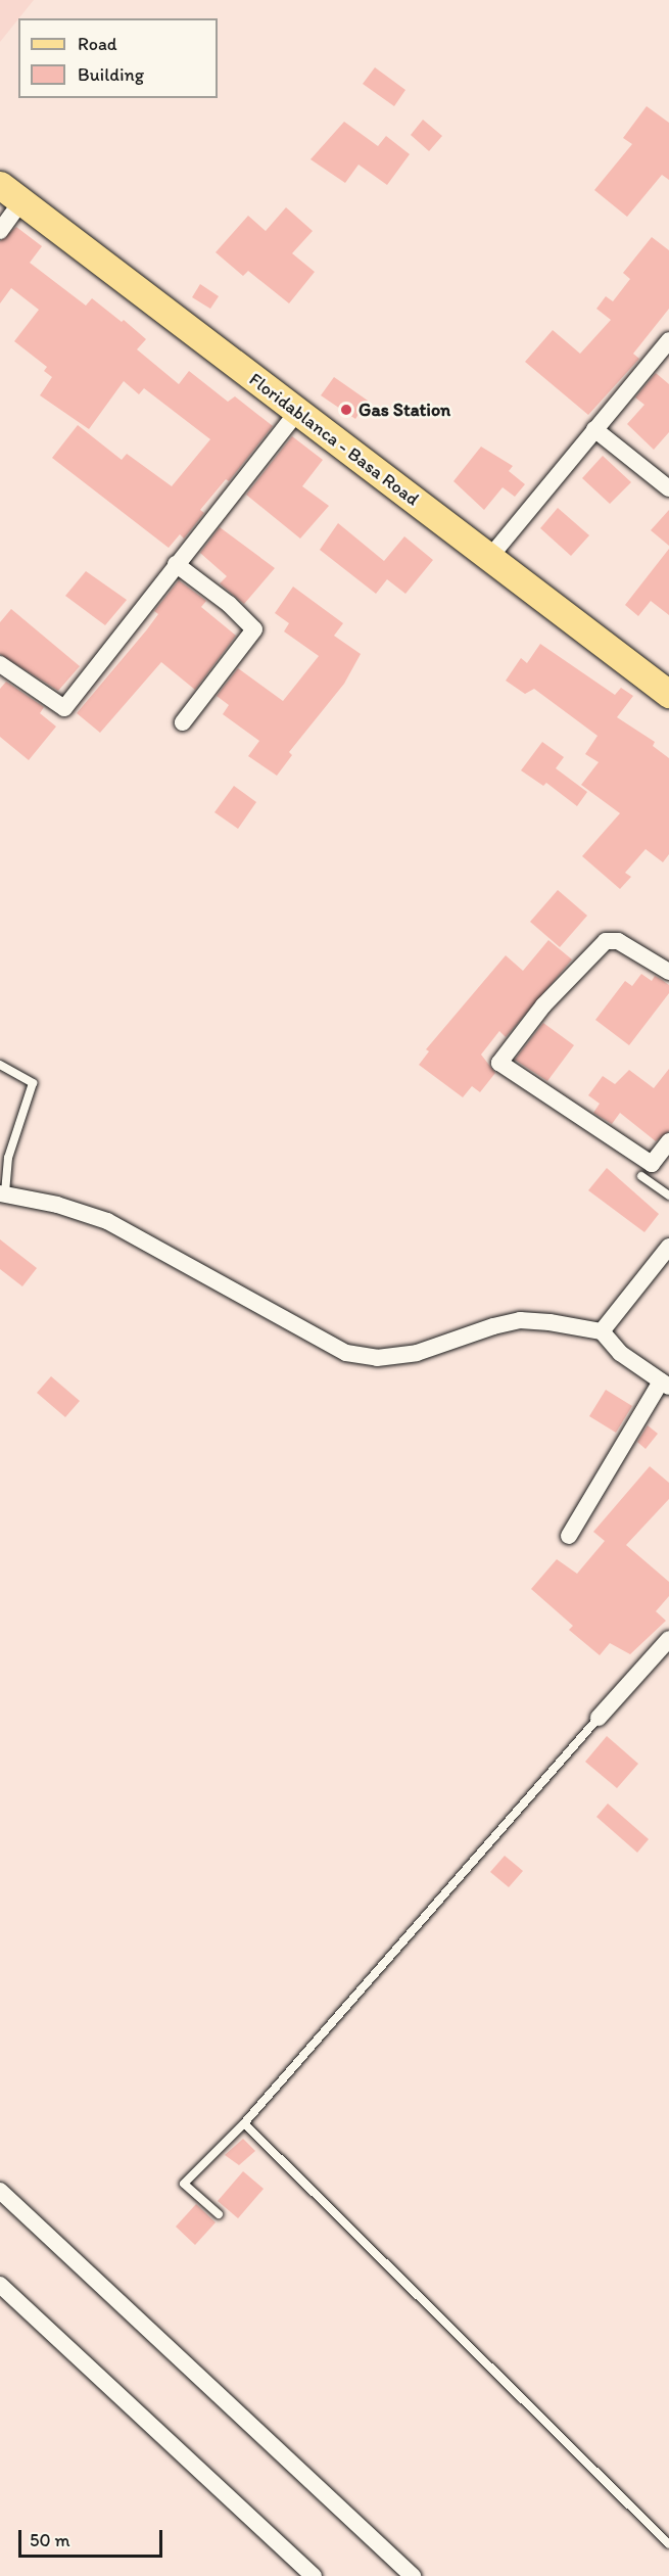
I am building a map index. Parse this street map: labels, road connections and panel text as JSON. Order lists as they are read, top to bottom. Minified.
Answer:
{"streets":{"main road":["Floridablanca - Basa Road"]},"places":["Gas Station"],"legend":["Road","Building"],"scale_bar":"50 m"}
